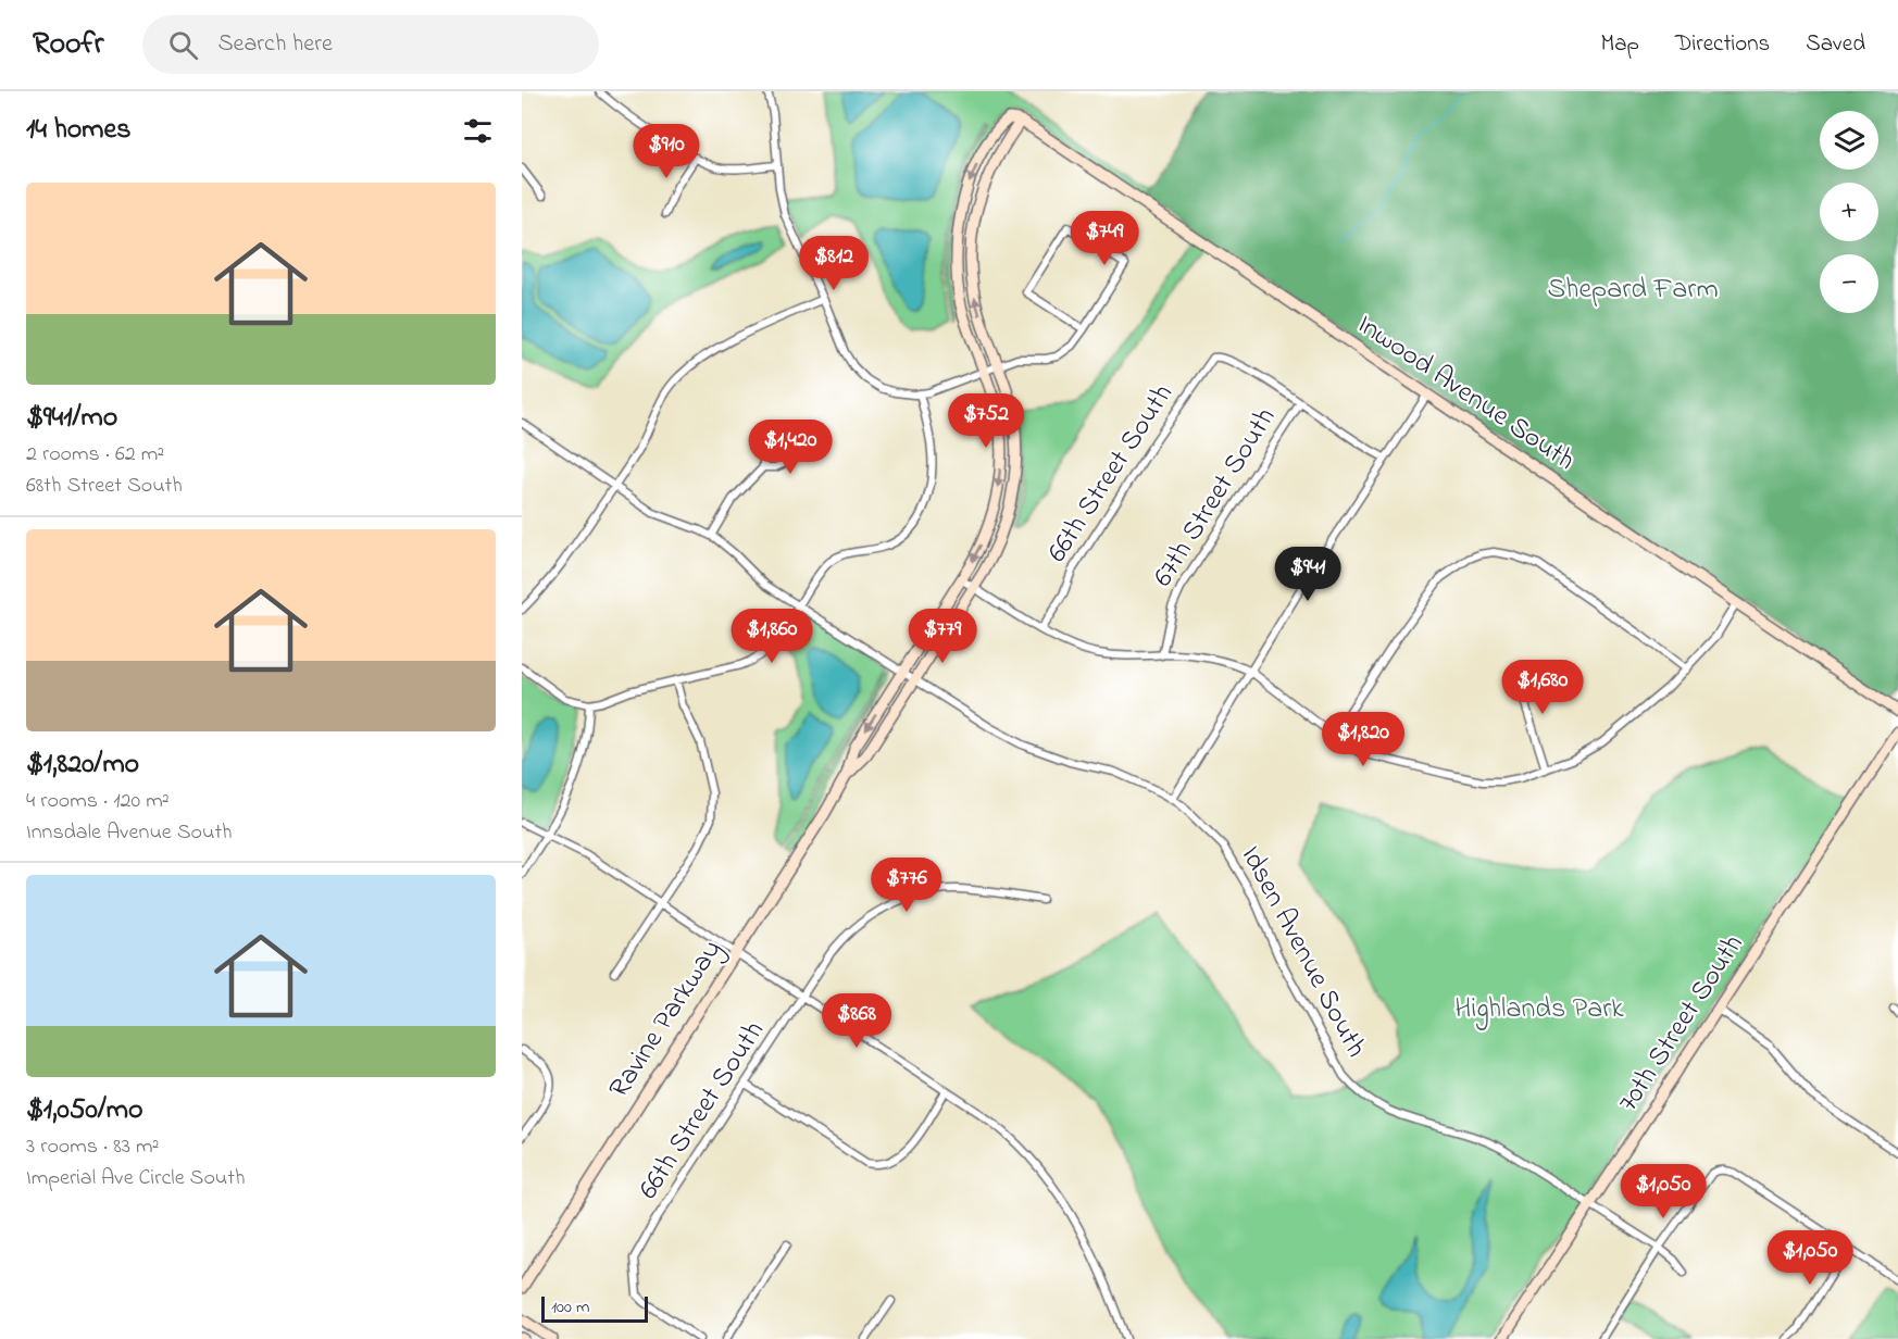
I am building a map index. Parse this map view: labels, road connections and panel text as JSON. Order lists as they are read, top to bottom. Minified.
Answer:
{"streets":{"street":["Inwood Avenue South","66th Street South","67th Street South","Idsen Avenue South","Ravine Parkway","70th Street South"]},"crossings":[["Inwood Avenue South","Ravine Parkway"],["66th Street South","67th Street South"],["Idsen Avenue South","Ravine Parkway"],["Idsen Avenue South","70th Street South"]],"parks":["Shepard Farm","Highlands Park"],"scale_bar":"100 m","page":{"header":"Roofr","search":"Search here","nav":["Map","Directions","Saved"],"heading":"14 homes","map_buttons":["+","−"],"price":["$910","$749","$812","$752","$1,420","$941","$1,860","$779","$1,680","$1,820","$776","$868","$1,050","$1,050"],"list":[{"name":"$941/mo","note":"2 rooms · 62 m² · 68th Street South"},{"name":"$1,820/mo","note":"4 rooms · 120 m² · Innsdale Avenue South"},{"name":"$1,050/mo","note":"3 rooms · 83 m² · Imperial Ave Circle South"}],"scale":"100 m"}}
